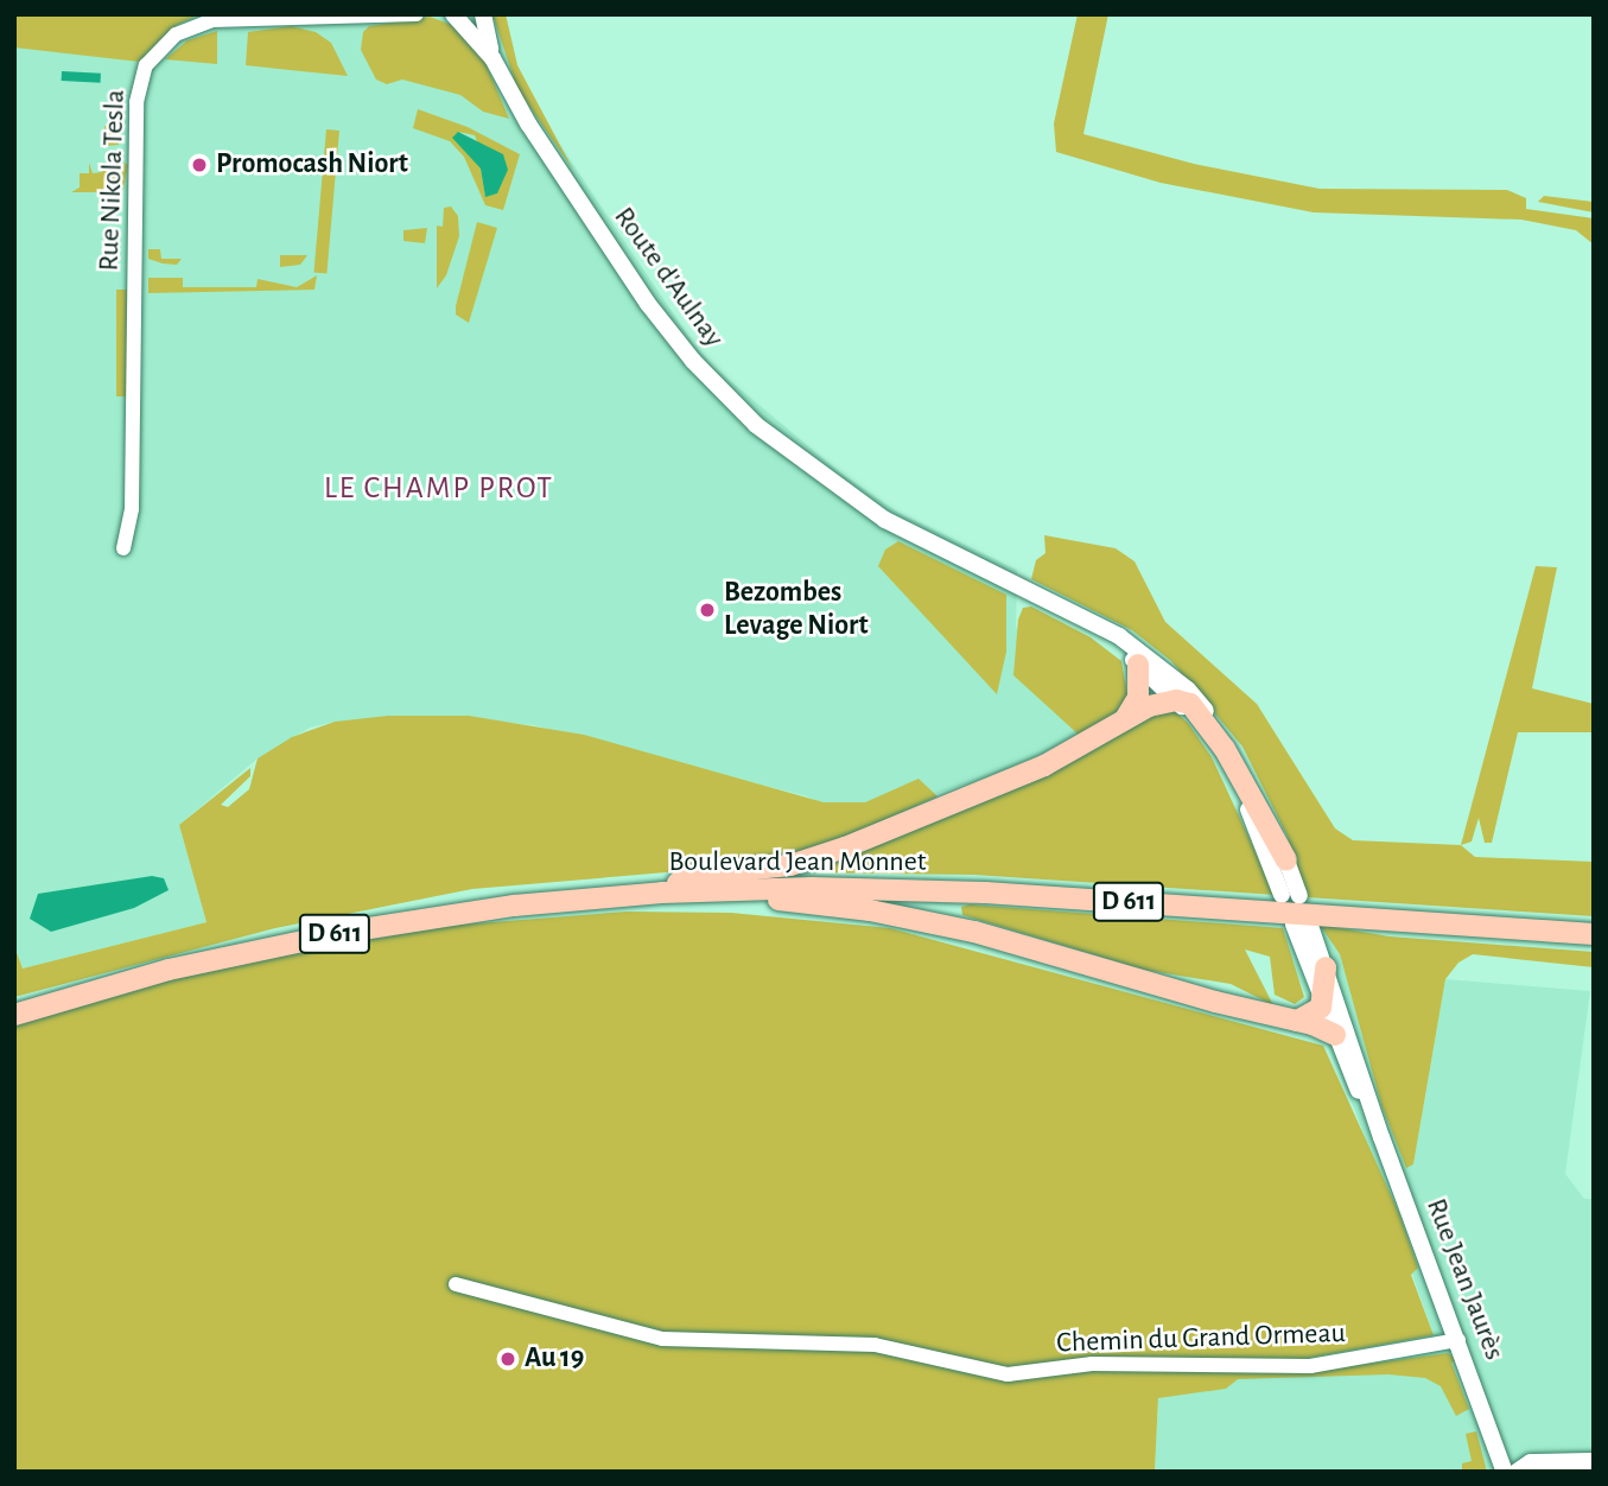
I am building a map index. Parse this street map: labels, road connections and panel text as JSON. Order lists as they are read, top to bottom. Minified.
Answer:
{"streets":{"main road":["Boulevard Jean Monnet","D 611"],"street":["Rue Nikola Tesla","Route d'Aulnay","Rue Jean Jaurès","Chemin du Grand Ormeau"]},"crossings":[["Rue Jean Jaurès","Chemin du Grand Ormeau"]],"districts":["LE CHAMP PROT"],"places":["Promocash Niort","Bezombes Levage Niort","Au 19"]}
